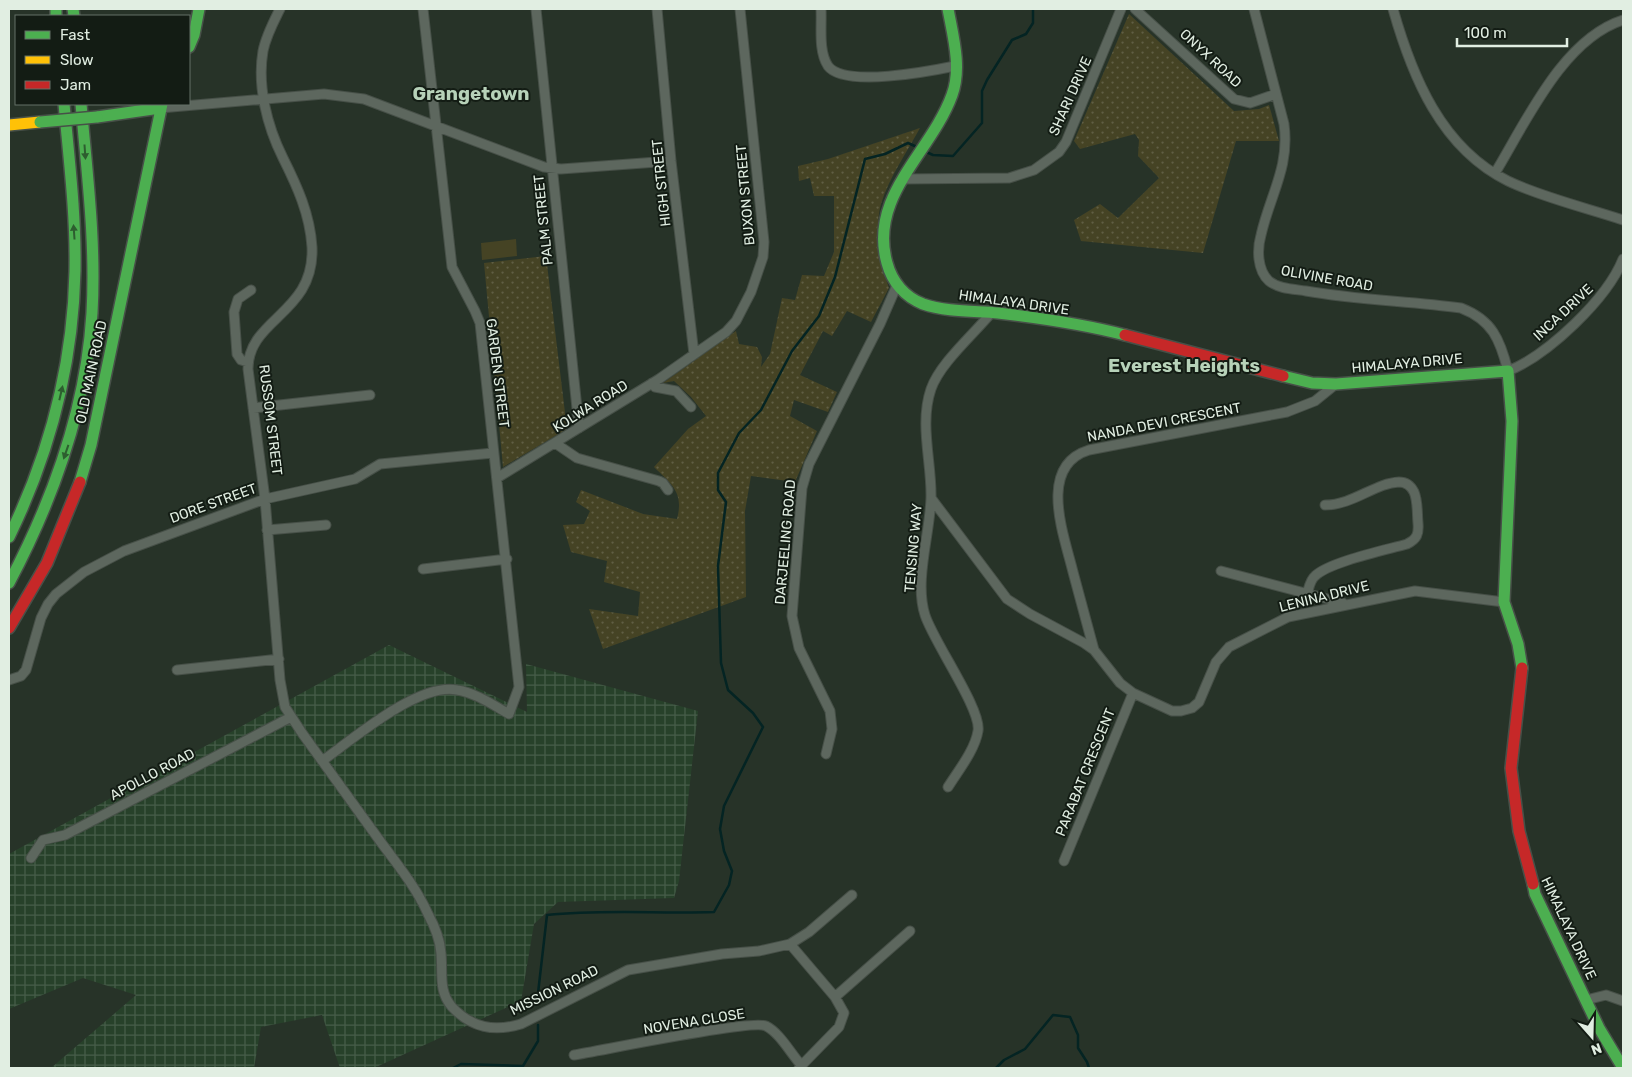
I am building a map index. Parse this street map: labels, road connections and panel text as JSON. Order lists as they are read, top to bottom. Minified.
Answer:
{"streets":{"street":["ONYX ROAD","SHARI DRIVE","HIGH STREET","BUXON STREET","PALM STREET","OLIVINE ROAD","HIMALAYA DRIVE","INCA DRIVE","OLD MAIN ROAD","GARDEN STREET","KOLWA ROAD","RUSSOM STREET","NANDA DEVI CRESCENT","DORE STREET","DARJEELING ROAD","TENSING WAY","LENINA DRIVE","PARABAT CRESCENT","APOLLO ROAD","MISSION ROAD","NOVENA CLOSE"]},"crossings":[["ONYX ROAD","OLIVINE ROAD"],["SHARI DRIVE","HIMALAYA DRIVE"],["HIGH STREET","BUXON STREET"],["HIGH STREET","KOLWA ROAD"],["BUXON STREET","KOLWA ROAD"],["PALM STREET","KOLWA ROAD"],["OLIVINE ROAD","HIMALAYA DRIVE"],["OLIVINE ROAD","INCA DRIVE"],["HIMALAYA DRIVE","INCA DRIVE"],["HIMALAYA DRIVE","NANDA DEVI CRESCENT"],["HIMALAYA DRIVE","DARJEELING ROAD"],["HIMALAYA DRIVE","TENSING WAY"],["HIMALAYA DRIVE","LENINA DRIVE"],["GARDEN STREET","KOLWA ROAD"],["GARDEN STREET","DORE STREET"],["GARDEN STREET","MISSION ROAD"],["RUSSOM STREET","DORE STREET"],["RUSSOM STREET","APOLLO ROAD"],["RUSSOM STREET","MISSION ROAD"],["LENINA DRIVE","PARABAT CRESCENT"],["APOLLO ROAD","MISSION ROAD"]],"districts":["Grangetown","Everest Heights"],"legend":["Fast","Slow","Jam"],"scale_bar":"100 m","north":"bottom"}
